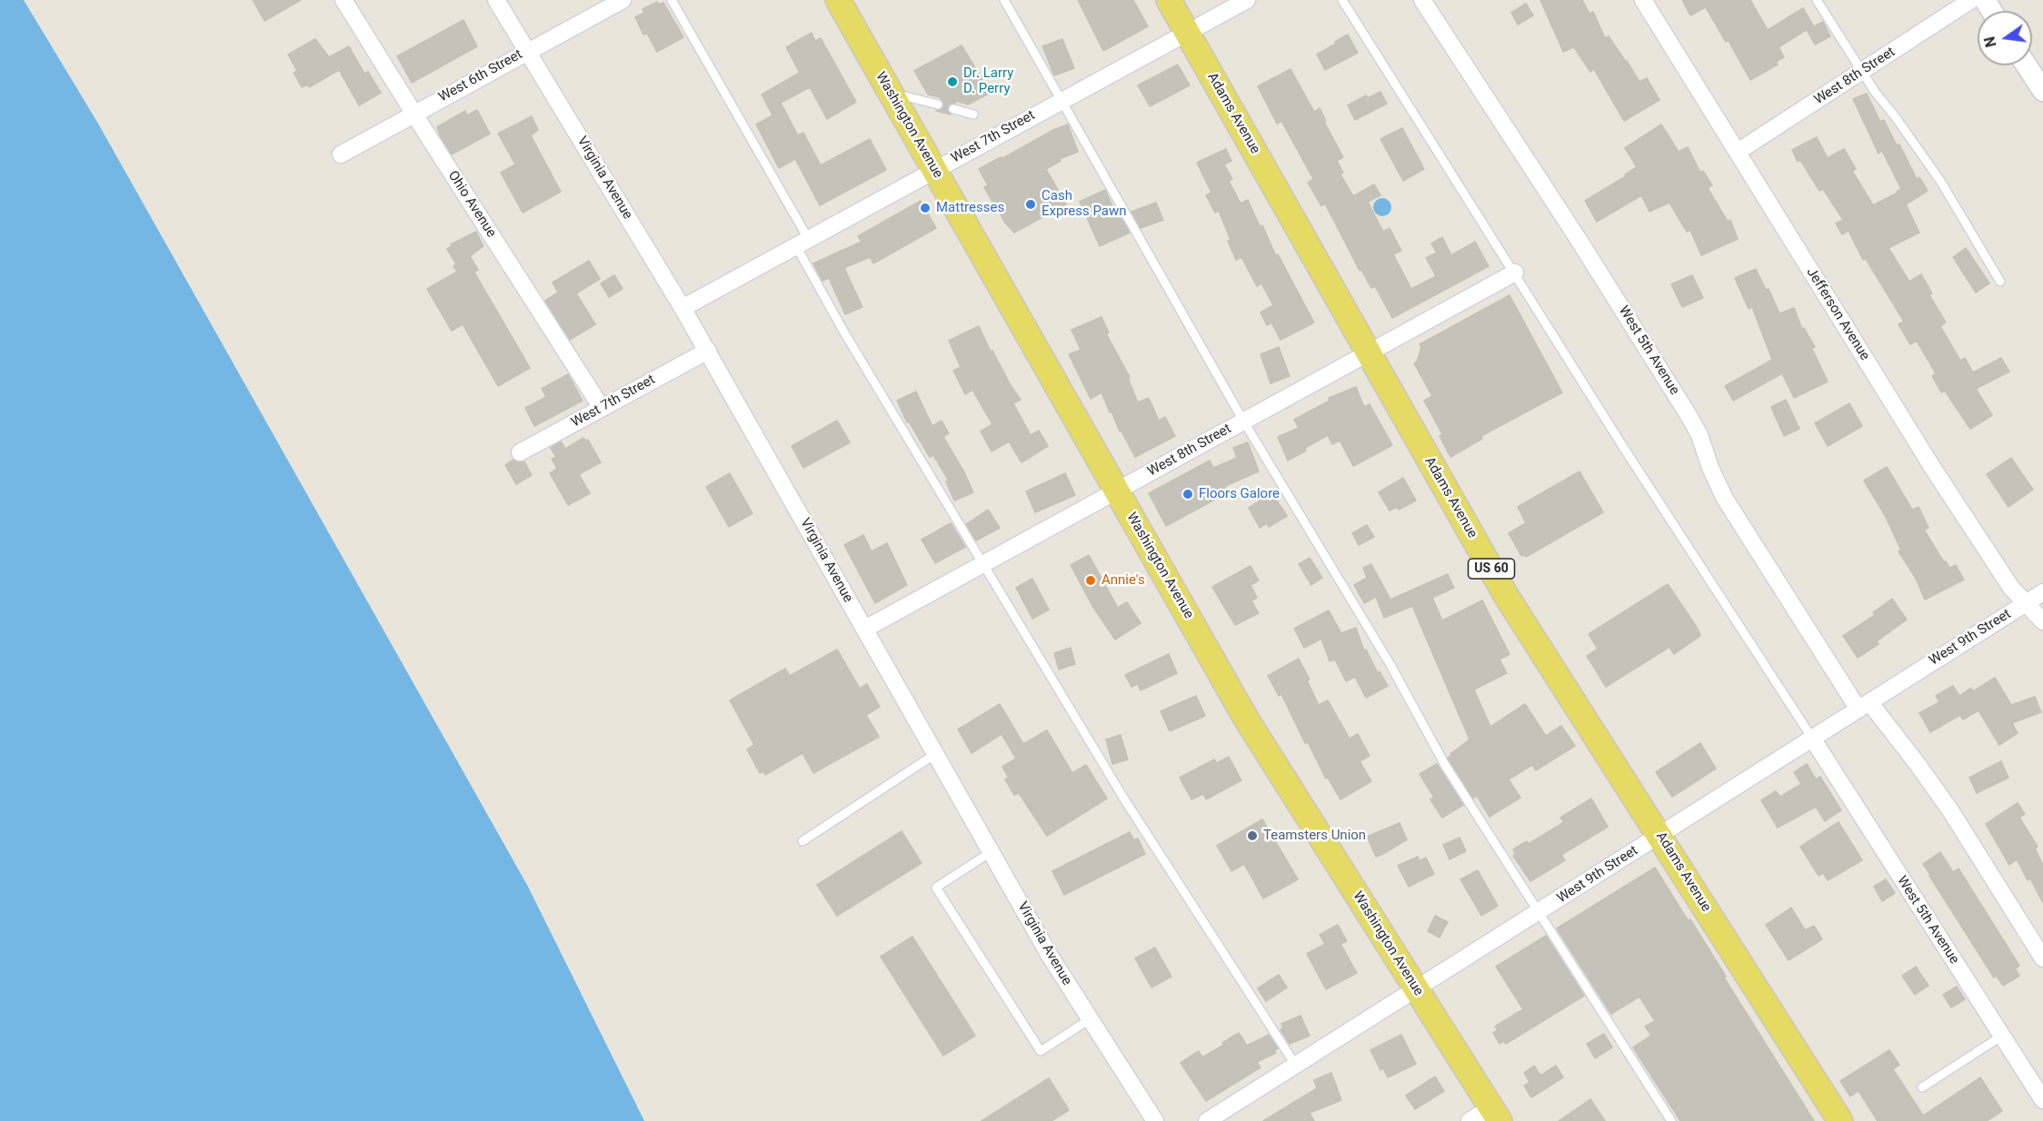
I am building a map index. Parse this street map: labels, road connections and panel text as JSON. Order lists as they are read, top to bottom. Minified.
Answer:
{"streets":{"main road":["Adams Avenue","Washington Avenue","US 60"],"street":["West 6th Street","West 8th Street","West 7th Street","Virginia Avenue","Ohio Avenue","Jefferson Avenue","West 5th Avenue","West 9th Street"]},"crossings":[["West 6th Street","Virginia Avenue"],["West 6th Street","Ohio Avenue"],["West 8th Street","Adams Avenue"],["West 8th Street","Washington Avenue"],["West 8th Street","Virginia Avenue"],["West 8th Street","Jefferson Avenue"],["Adams Avenue","West 7th Street"],["Adams Avenue","West 9th Street"],["Washington Avenue","West 7th Street"],["Washington Avenue","West 9th Street"],["West 7th Street","Virginia Avenue"],["West 7th Street","Ohio Avenue"],["Jefferson Avenue","West 9th Street"],["West 5th Avenue","West 9th Street"]],"places":["Dr. Larry D. Perry","Cash Express Pawn","Mattresses","Floors Galore","Annie's","Teamsters Union"],"north":"left"}
